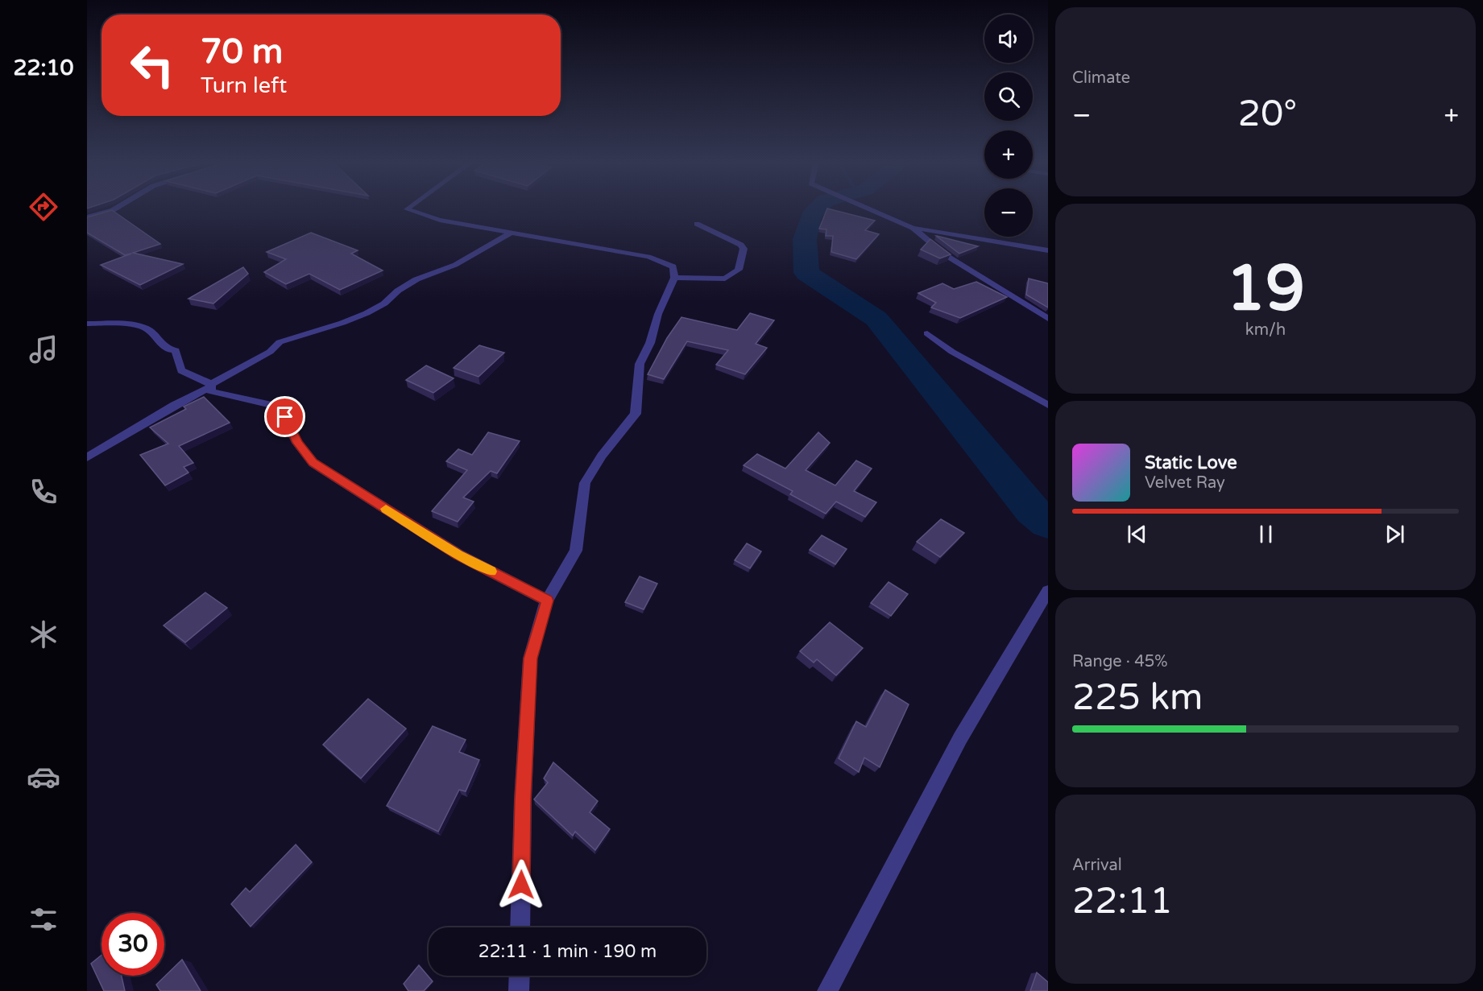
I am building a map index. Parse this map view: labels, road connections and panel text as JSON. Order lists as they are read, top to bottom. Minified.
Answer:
{"page":{"tabs":"22:10","tile":["Climate",["19","km/h"],["Range · 45%","225 km"],["Arrival","22:11"]],"map_buttons":["+","−"],"turn":["70 m","Turn left"],"heat":["−","20°","+"],"song":["Static Love","Velvet Ray"],"limit":"30","trip":"22:11 · 1 min · 190 m"}}
